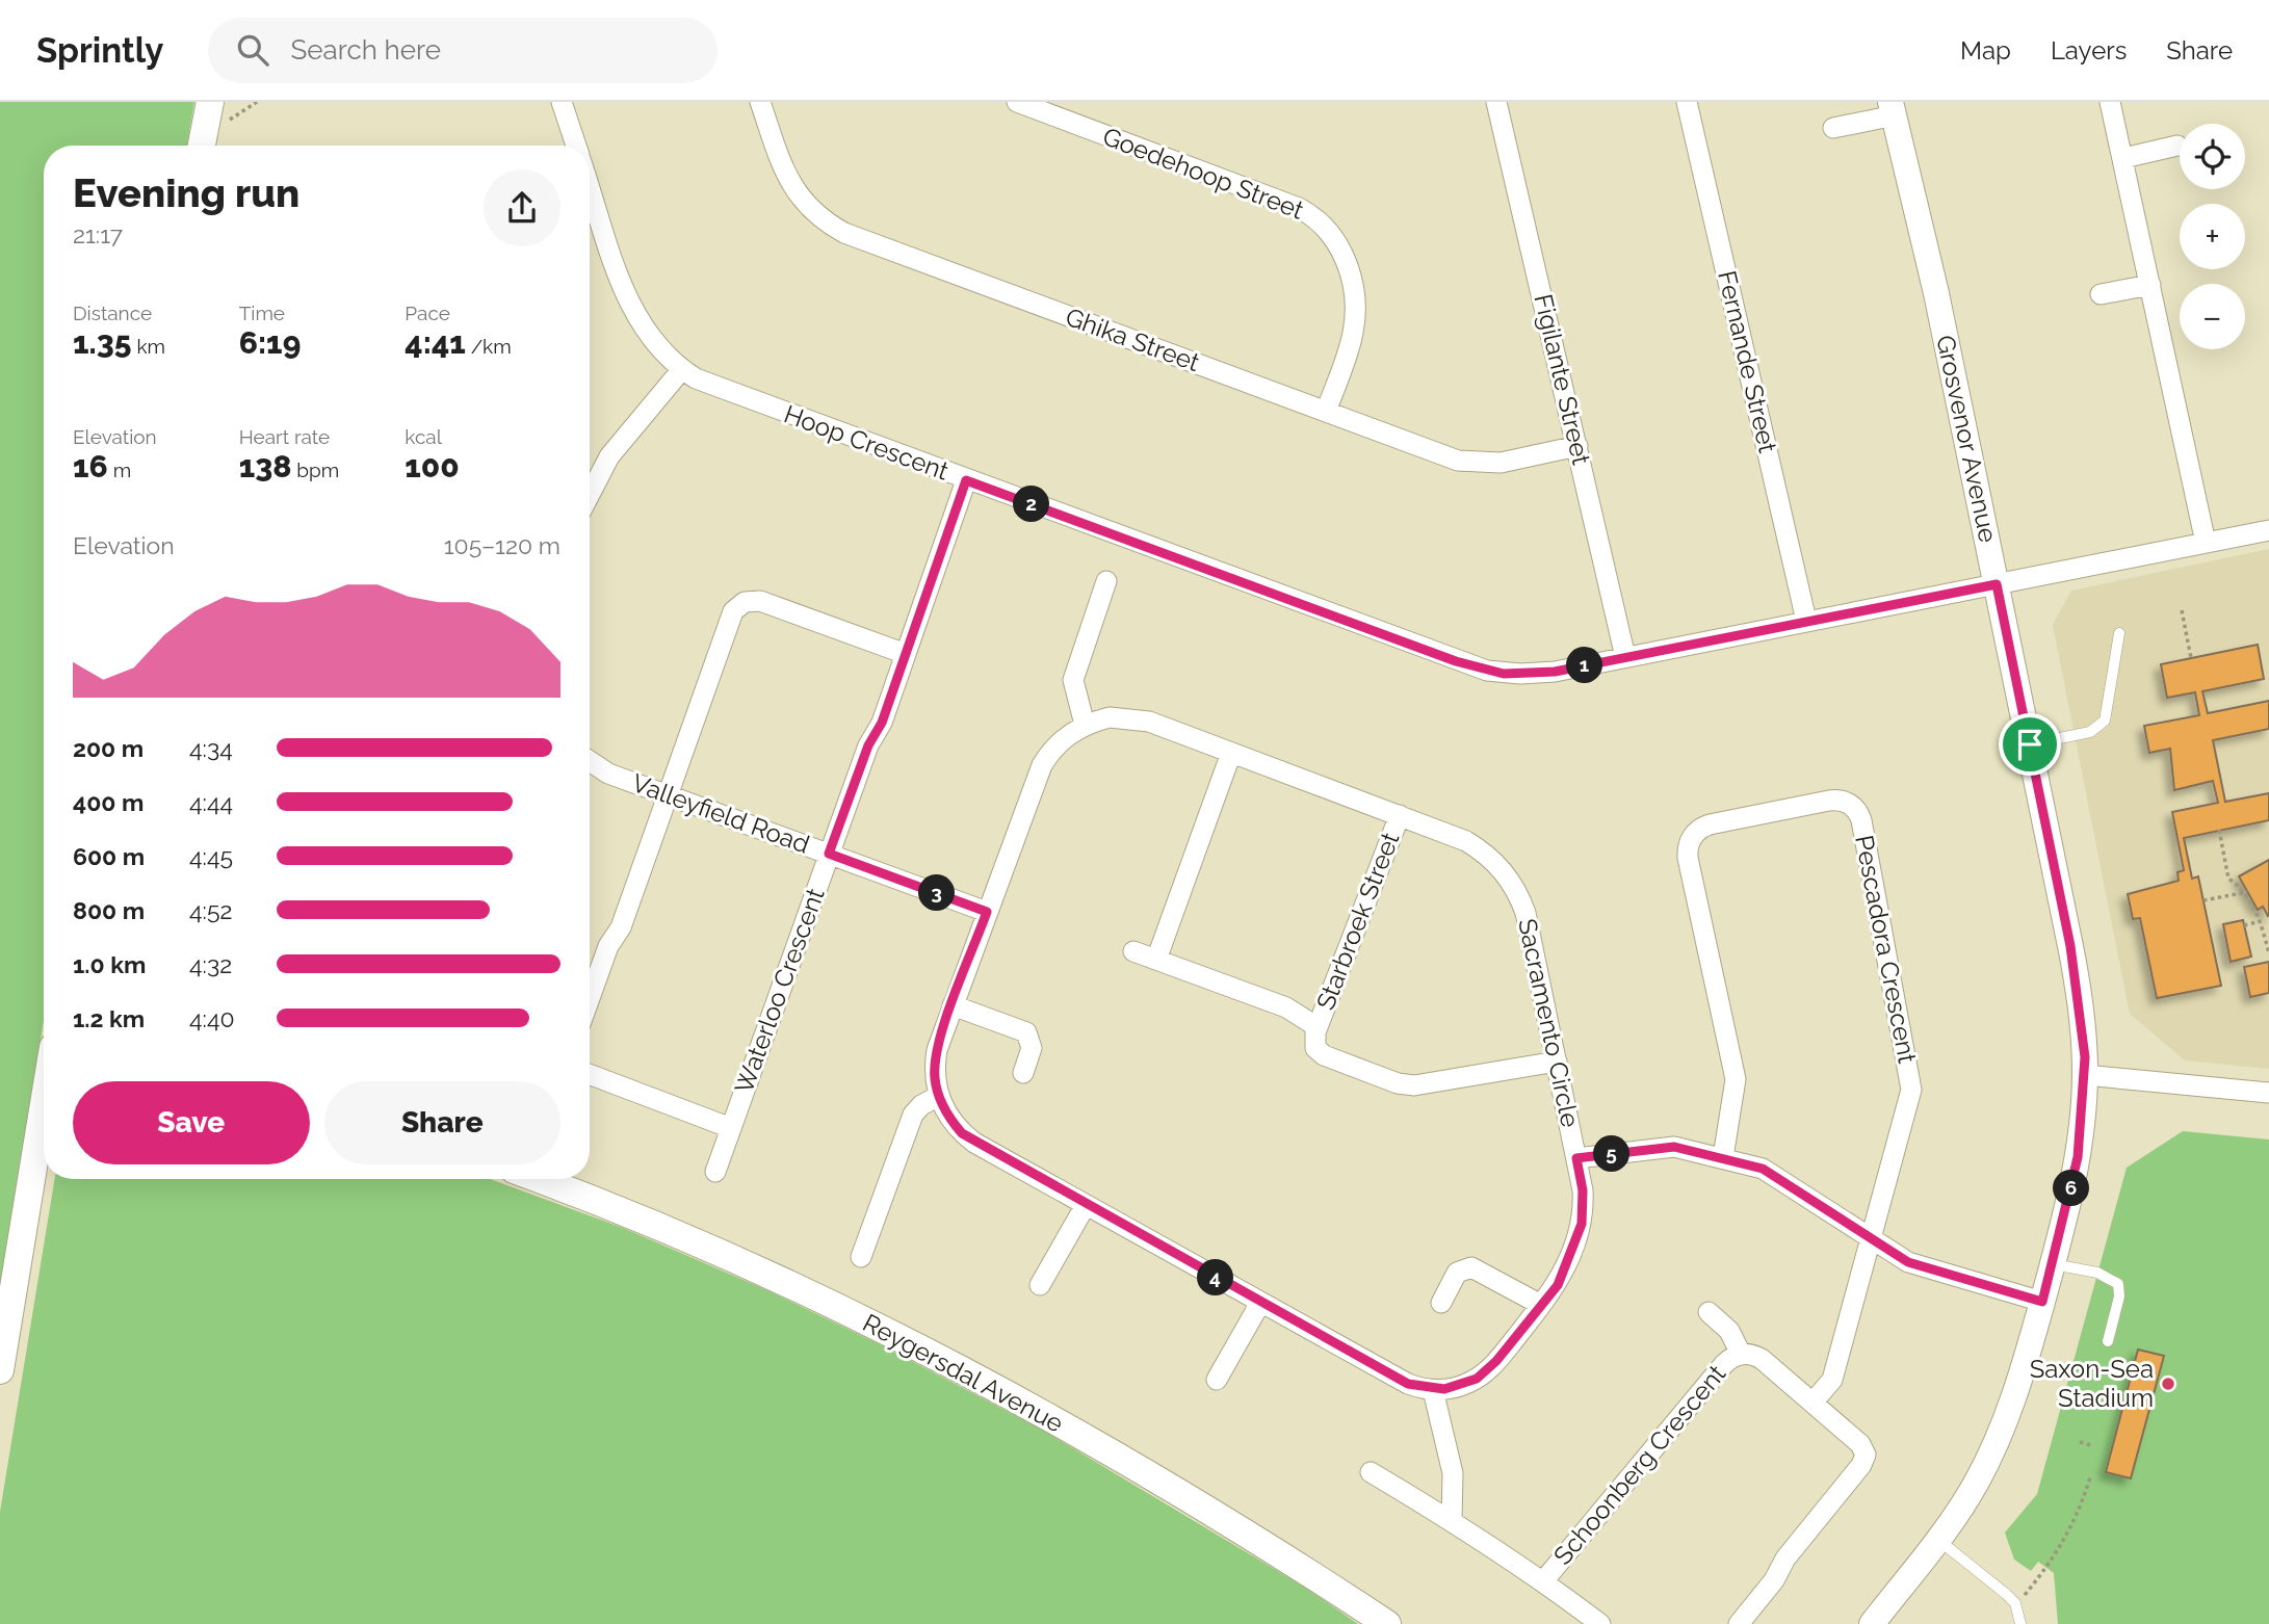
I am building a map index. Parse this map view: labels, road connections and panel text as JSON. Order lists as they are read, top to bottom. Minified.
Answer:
{"streets":{"main road":["Reygersdal Avenue"],"street":["Goedehoop Street","Ghika Street","Fernande Street","Figilante Street","Grosvenor Avenue","Hoop Crescent","Valleyfield Road","Starbroek Street","Pescadora Crescent","Waterloo Crescent","Sacramento Circle","Schoonberg Crescent"]},"crossings":[["Goedehoop Street","Ghika Street"],["Ghika Street","Figilante Street"],["Fernande Street","Hoop Crescent"],["Figilante Street","Hoop Crescent"],["Grosvenor Avenue","Hoop Crescent"],["Hoop Crescent","Waterloo Crescent"],["Valleyfield Road","Waterloo Crescent"],["Valleyfield Road","Sacramento Circle"],["Starbroek Street","Sacramento Circle"]],"places":["Saxon-Sea Stadium"],"page":{"header":"Sprintly","search":"Search here","nav":["Map","Layers","Share"],"map_buttons":["+","−"],"heading":["Evening run","21:17"],"stats":[["Distance","1.35 km"],["Time","6:19"],["Pace","4:41 /km"],["Elevation","16 m"],["Heart rate","138 bpm"],["kcal","100"]],"pins":["2","1","3","5","6","4"],"chart":["Elevation","105–120 m"],"list":[{"name":"200 m","note":"4:34"},{"name":"400 m","note":"4:44"},{"name":"600 m","note":"4:45"},{"name":"800 m","note":"4:52"},{"name":"1.0 km","note":"4:32"},{"name":"1.2 km","note":"4:40"}],"buttons":["Save","Share"]}}
